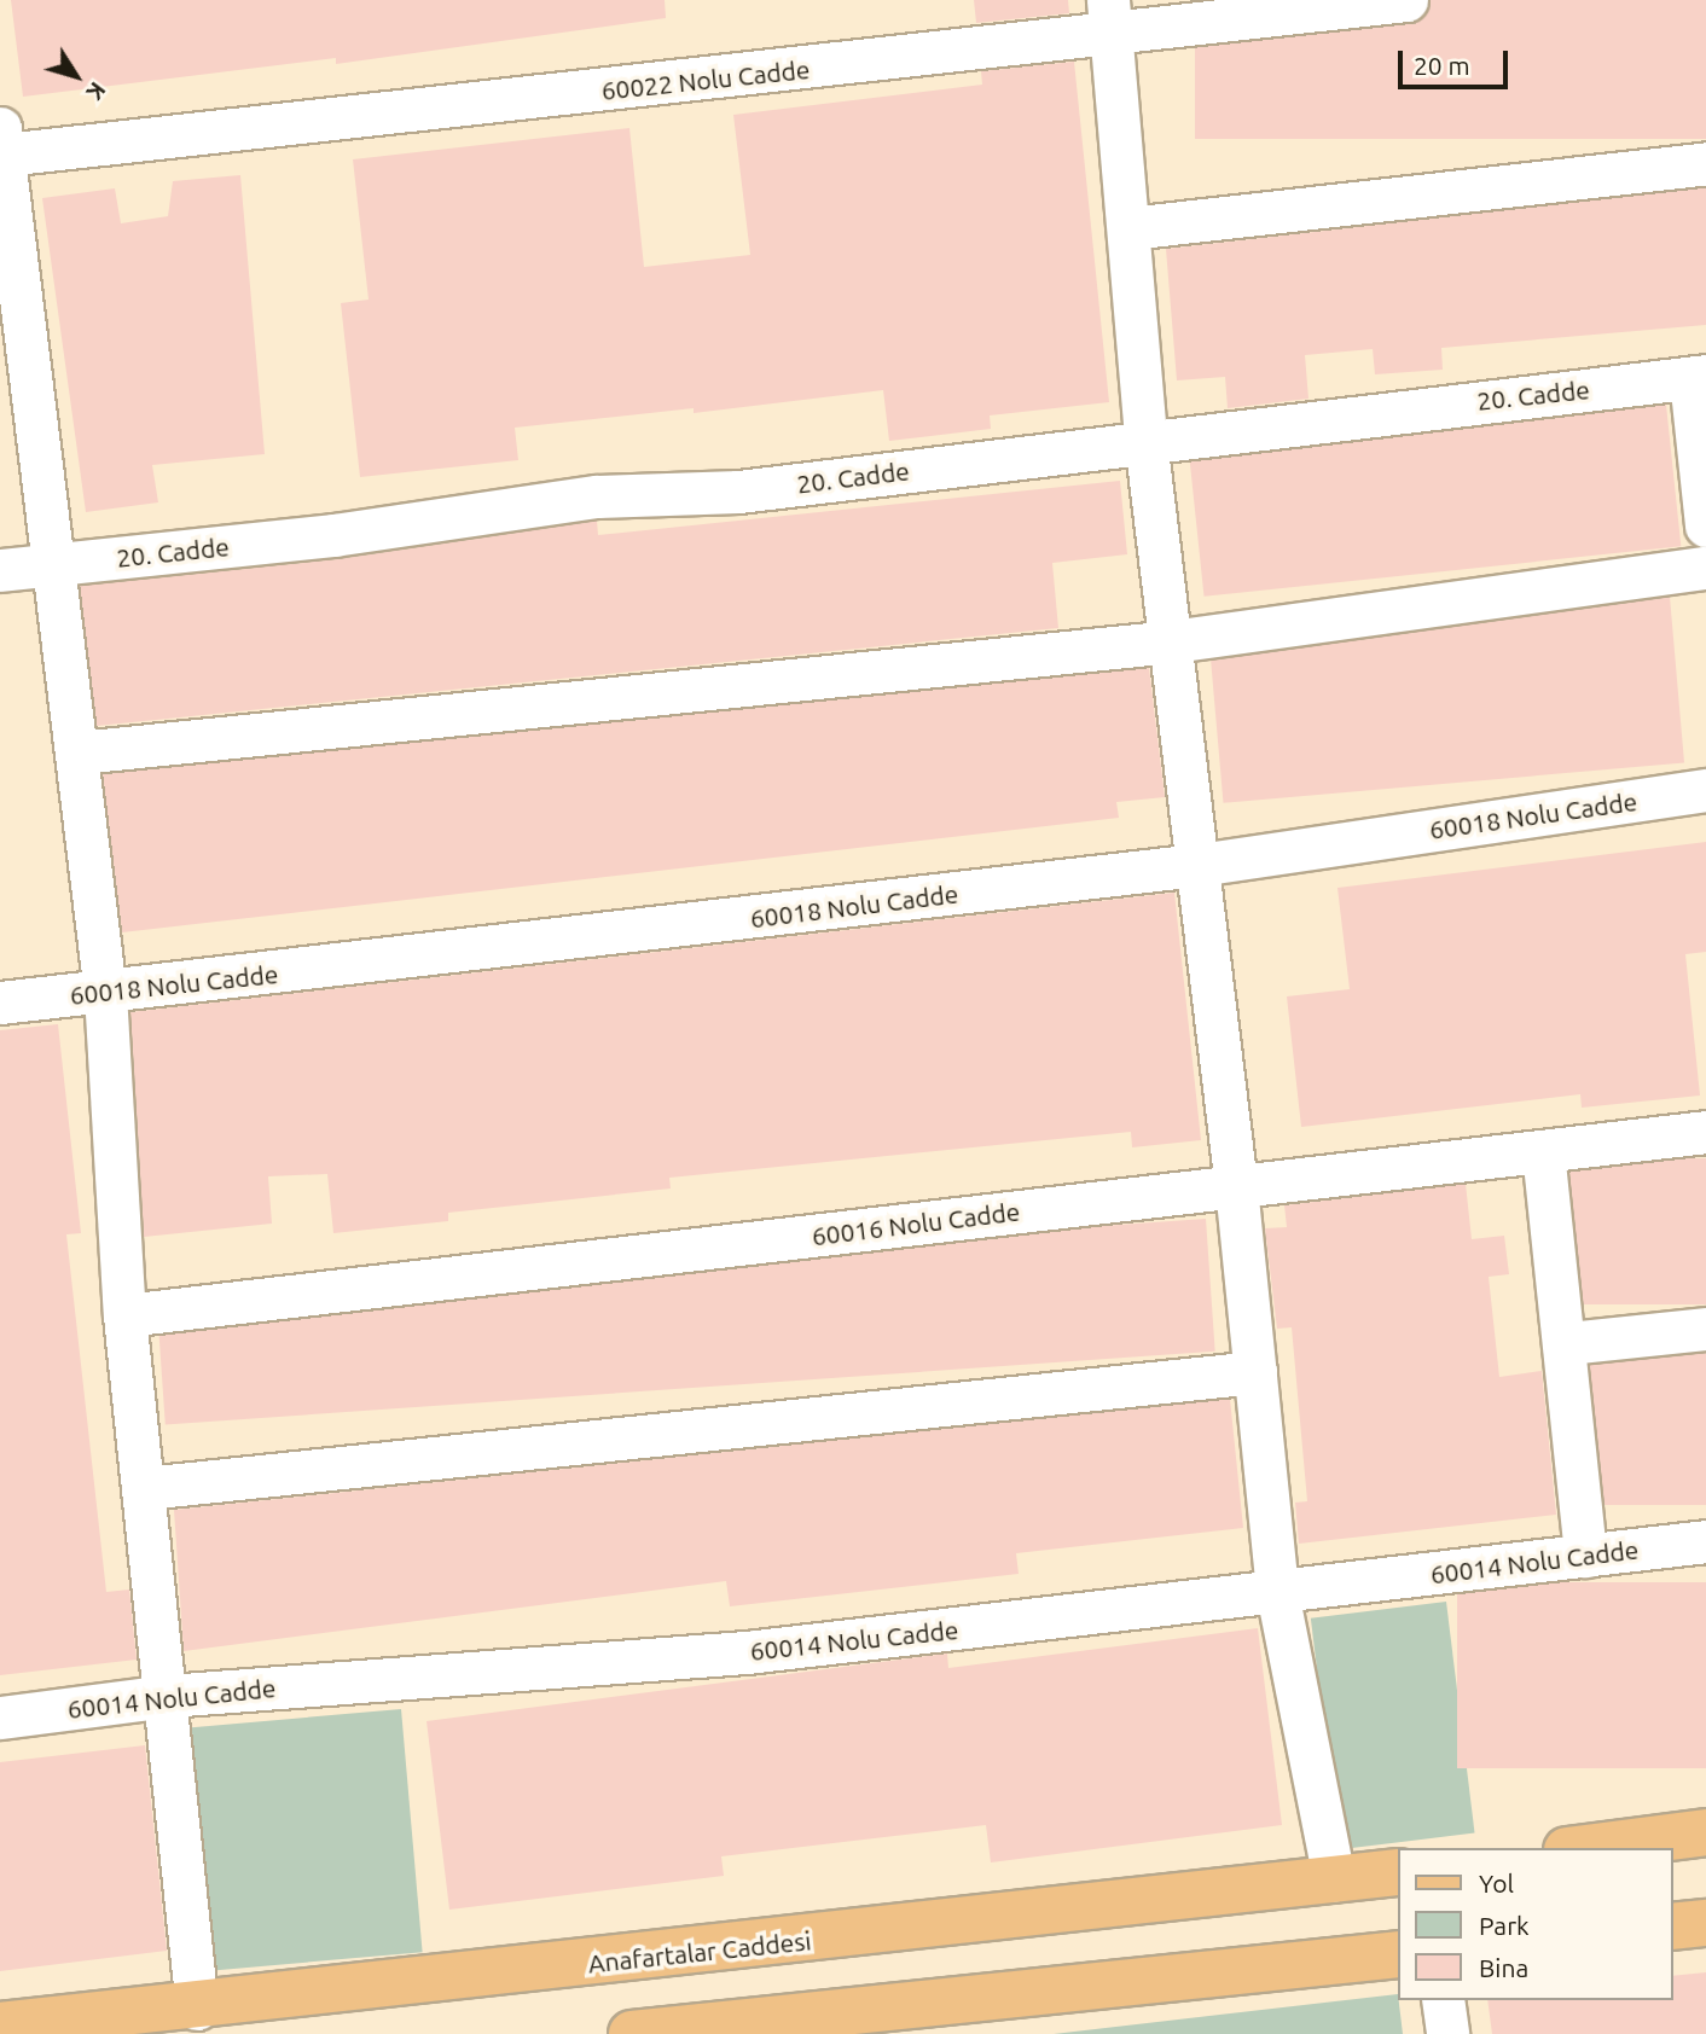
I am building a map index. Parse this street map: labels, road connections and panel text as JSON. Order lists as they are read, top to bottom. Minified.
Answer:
{"streets":{"main road":["Anafartalar Caddesi"],"street":["60022 Nolu Cadde","20. Cadde","60018 Nolu Cadde","60016 Nolu Cadde","60014 Nolu Cadde"]},"legend":["Yol","Park","Bina"],"scale_bar":"20 m","north":"bottom right"}
